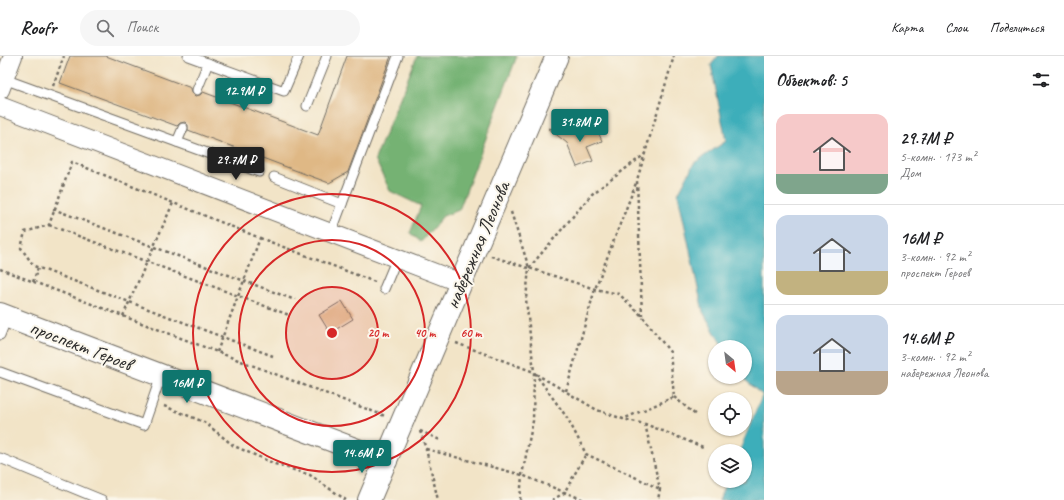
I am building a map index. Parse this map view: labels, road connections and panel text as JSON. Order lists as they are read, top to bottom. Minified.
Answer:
{"streets":{"main road":["набережная Леонова","проспект Героев"]},"crossings":[["набережная Леонова","проспект Героев"]],"north":"bottom right","page":{"header":"Roofr","search":"Поиск","nav":["Карта","Слои","Поделиться"],"heading":"Объектов: 5","price":["12.9M ₽","31.8M ₽","29.7M ₽","16M ₽","14.6M ₽"],"list":[{"name":"29.7M ₽","note":"5-комн. · 173 m² · Дом"},{"name":"16M ₽","note":"3-комн. · 92 m² · проспект Героев"},{"name":"14.6M ₽","note":"3-комн. · 92 m² · набережная Леонова"}]},"rings":["20 m","40 m","60 m"]}
